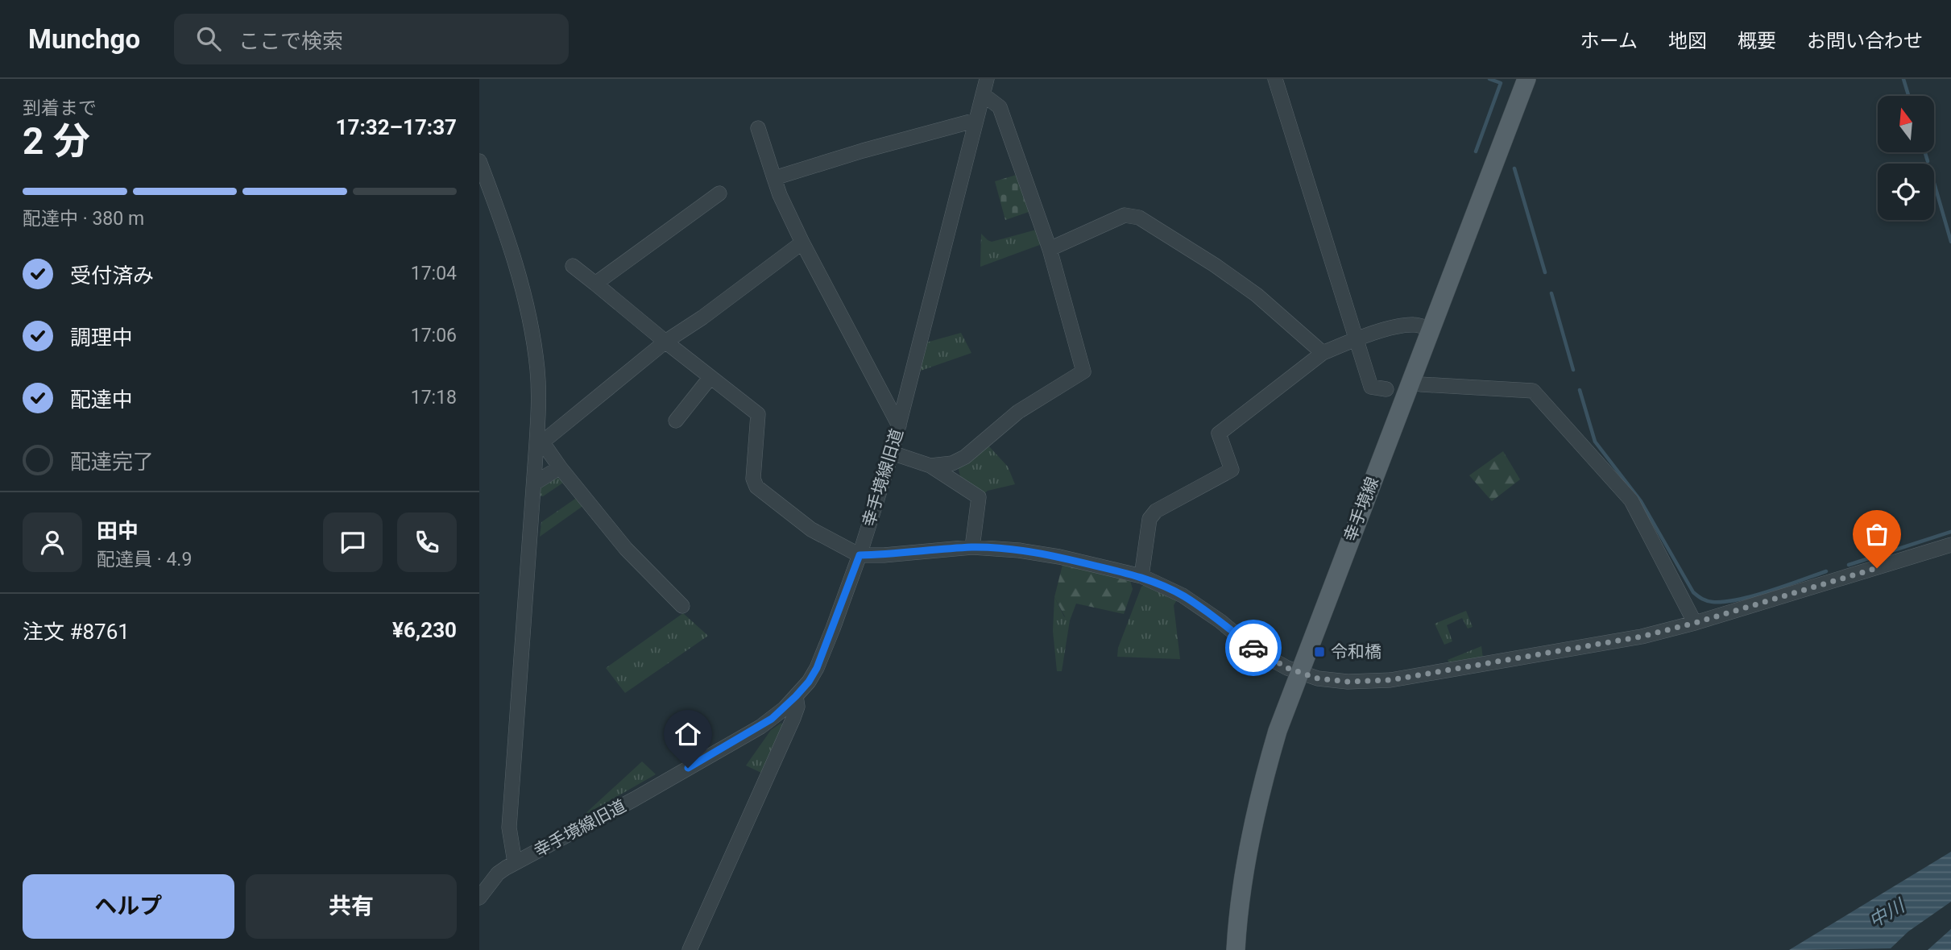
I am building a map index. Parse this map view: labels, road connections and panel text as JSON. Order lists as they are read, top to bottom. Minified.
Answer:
{"streets":{"main road":["幸手境線"],"street":["幸手境線旧道"]},"water":["中川"],"places":{"transit":["令和橋"]},"north":"top","page":{"header":"Munchgo","search":"ここで検索","nav":["ホーム","地図","概要","お問い合わせ"],"heading":["2 分","到着まで","17:32–17:37"],"panel":["田中","配達員 · 4.9","注文 #8761","¥6,230"],"bar":"配達中 · 380 m","list":[["受付済み","17:04"],["調理中","17:06"],["配達中","17:18"],"配達完了"],"buttons":["ヘルプ","共有"]}}
